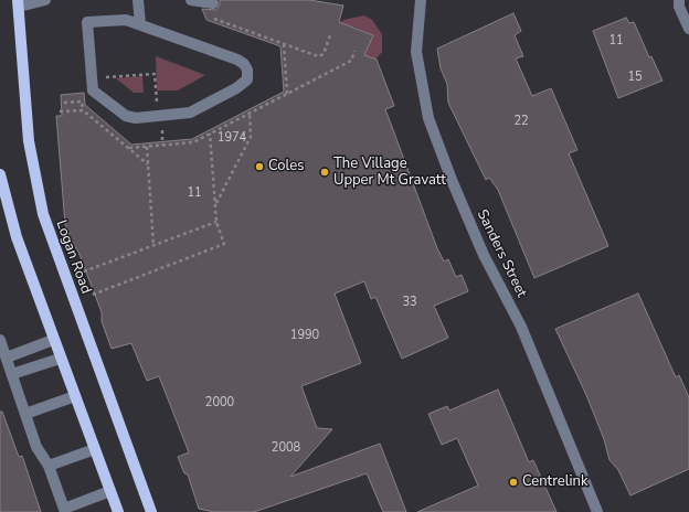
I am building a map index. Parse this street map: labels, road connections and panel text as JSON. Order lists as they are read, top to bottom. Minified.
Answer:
{"streets":{"main road":["Logan Road"],"street":["Sanders Street"]},"places":["Coles","The Village Upper Mt Gravatt","Centrelink"],"house_numbers":["11","15","22","1974","11","33","1990","2000","2008"]}
